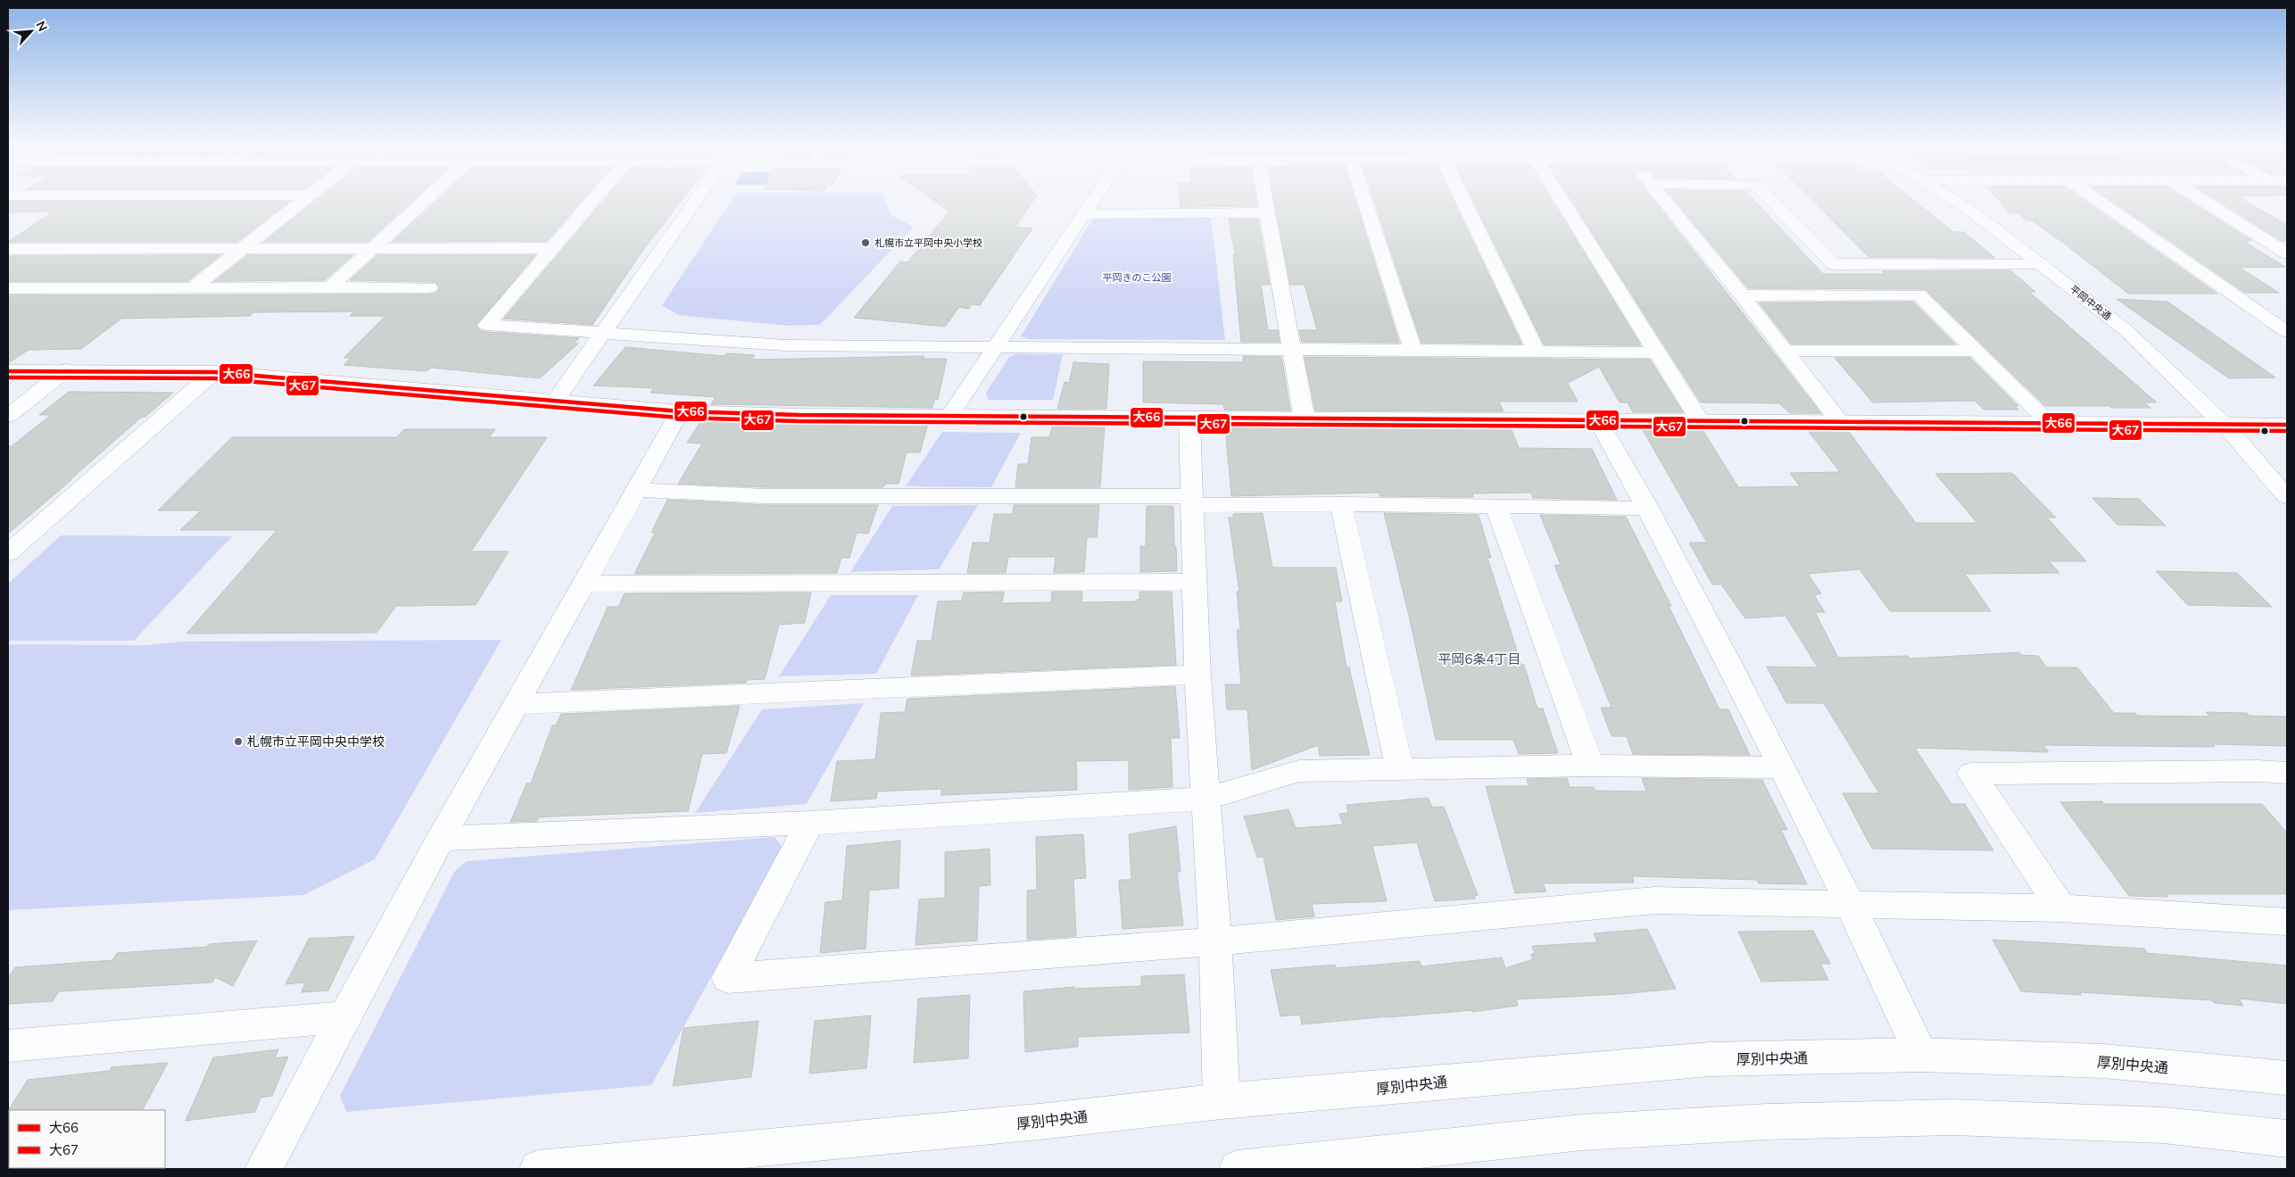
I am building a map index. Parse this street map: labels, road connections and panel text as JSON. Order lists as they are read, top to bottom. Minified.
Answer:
{"streets":{"street":["平岡中央通","厚別中央通"]},"districts":["平岡6条4丁目"],"parks":["平岡きのこ公園"],"places":["札幌市立平岡中央小学校","札幌市立平岡中央中学校"],"lines":["transit line 大66","transit line 大67"],"legend":["大66","大67"],"north":"top right"}
